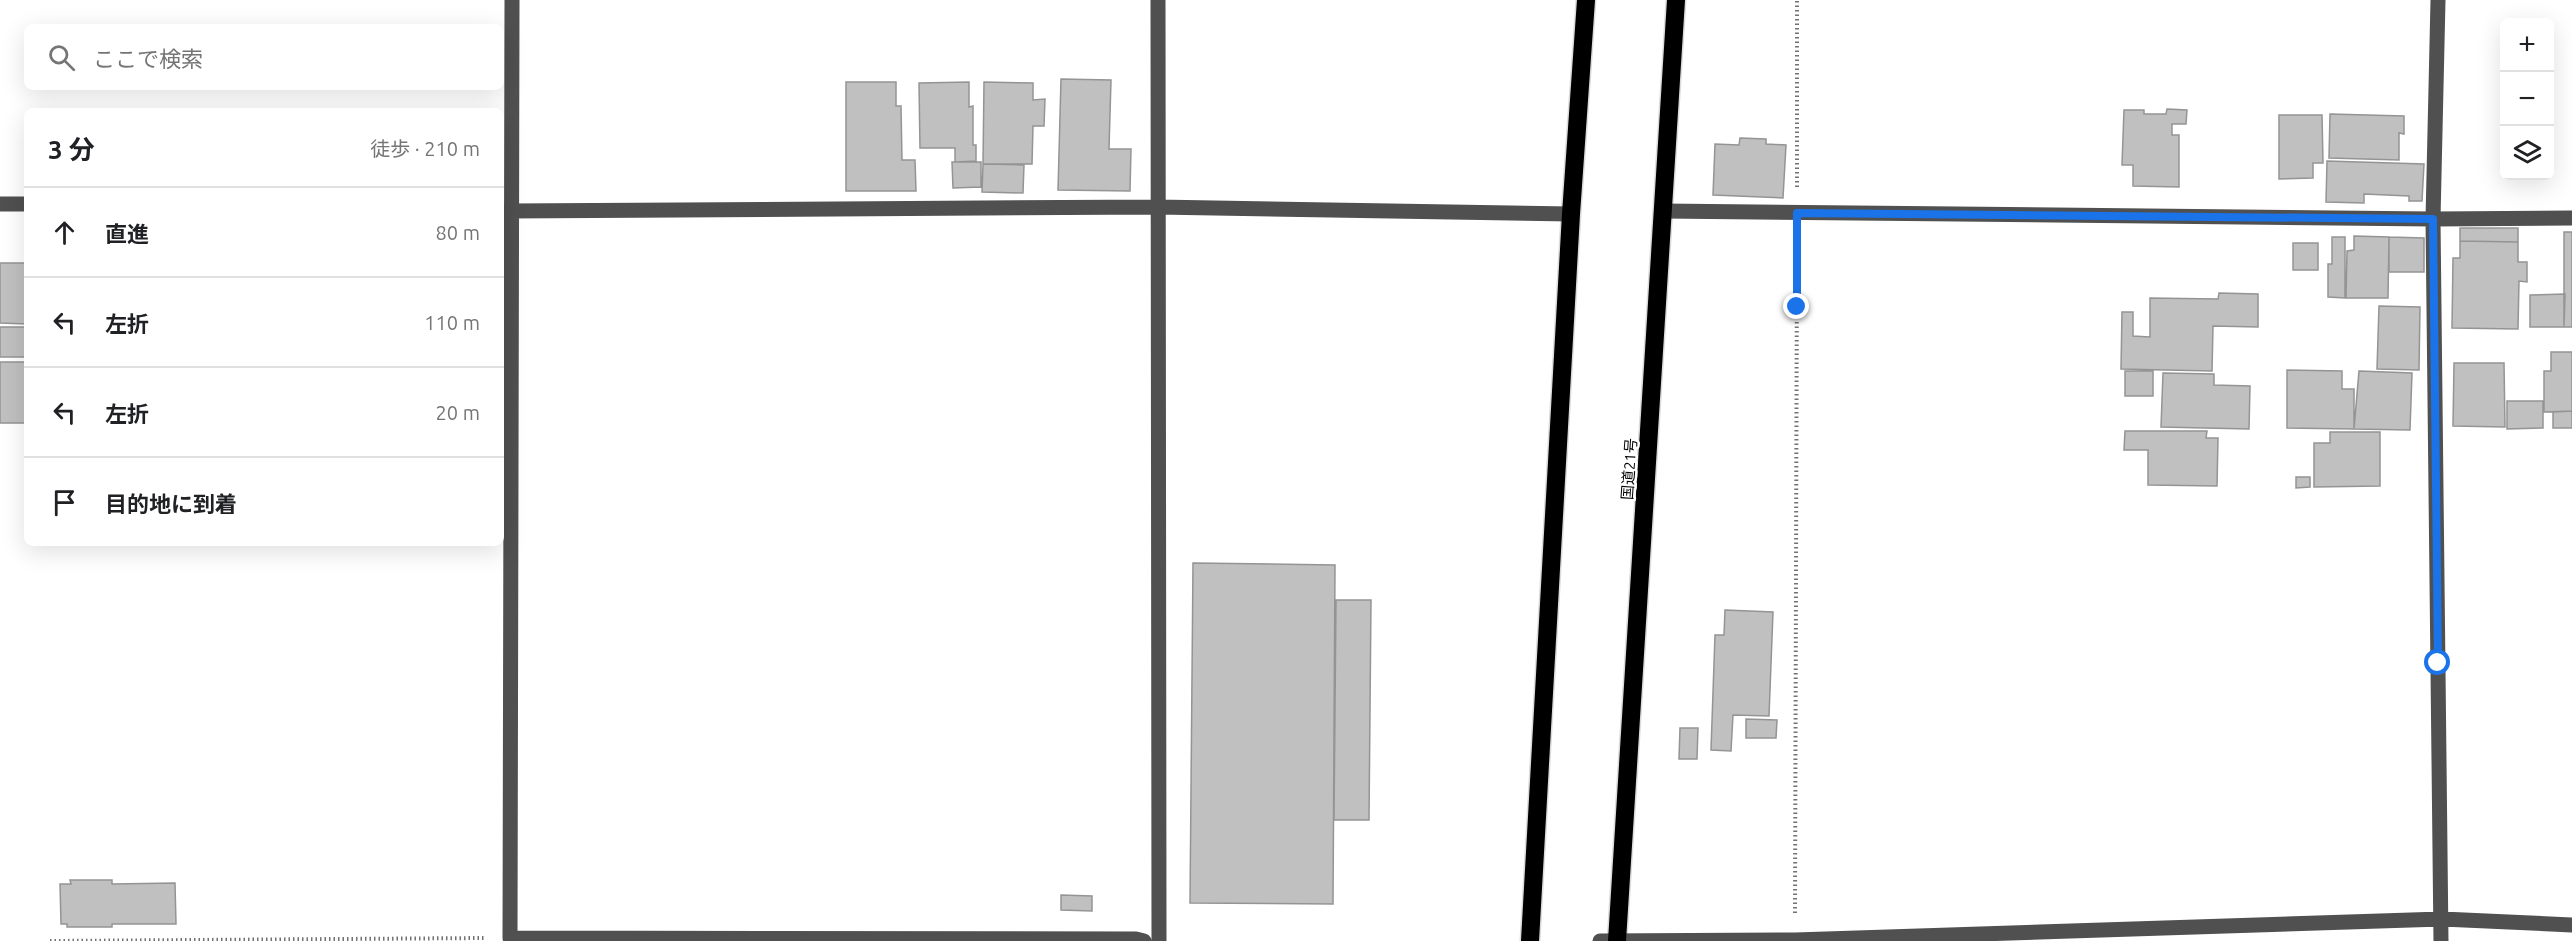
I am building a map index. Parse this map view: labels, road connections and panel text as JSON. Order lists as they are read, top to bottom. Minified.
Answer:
{"streets":{"highway":["国道21号"]},"page":{"map_buttons":["+","−"],"search":"ここで検索","heading":["3 分","徒歩 · 210 m"],"list":[["直進","80 m"],["左折","110 m"],["左折","20 m"],"目的地に到着"]}}
